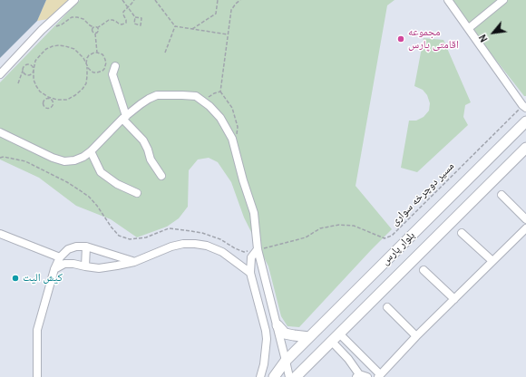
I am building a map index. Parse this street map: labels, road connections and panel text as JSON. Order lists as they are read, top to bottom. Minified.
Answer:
{"streets":{"main road":["بلوار پارس"],"path":["مسیر دوچرخه سواری"]},"places":["مجموعه اقامتی پارس","کیش الیت"],"north":"bottom left"}
